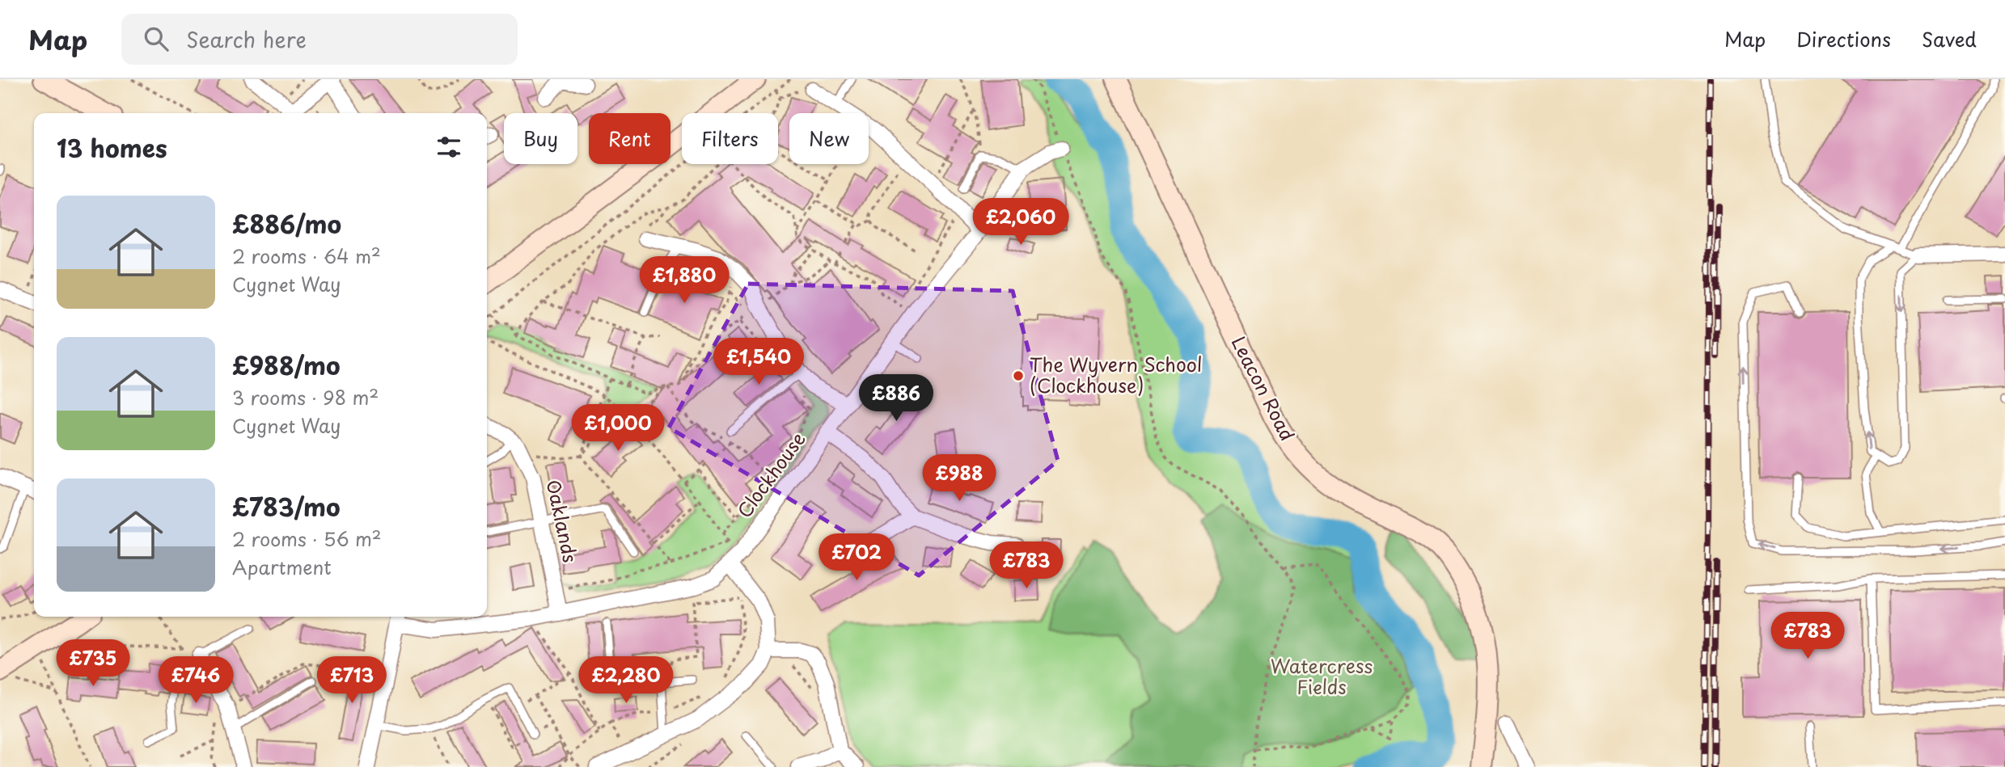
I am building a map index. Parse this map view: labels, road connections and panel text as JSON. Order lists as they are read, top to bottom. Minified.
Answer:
{"streets":{"street":["Leacon Road","Clockhouse","Oaklands"]},"crossings":[["Clockhouse","Oaklands"]],"parks":["Watercress Fields"],"places":["The Wyvern School (Clockhouse)"],"page":{"header":"Map","search":"Search here","nav":["Map","Directions","Saved"],"chip":["Buy","Rent","Filters","New"],"heading":"13 homes","list":[{"name":"£886/mo","note":"2 rooms · 64 m² · Cygnet Way"},{"name":"£988/mo","note":"3 rooms · 98 m² · Cygnet Way"},{"name":"£783/mo","note":"2 rooms · 56 m² · Apartment"}],"price":["£2,060","£1,880","£1,540","£886","£1,000","£988","£702","£783","£783","£735","£746","£713","£2,280"]}}
